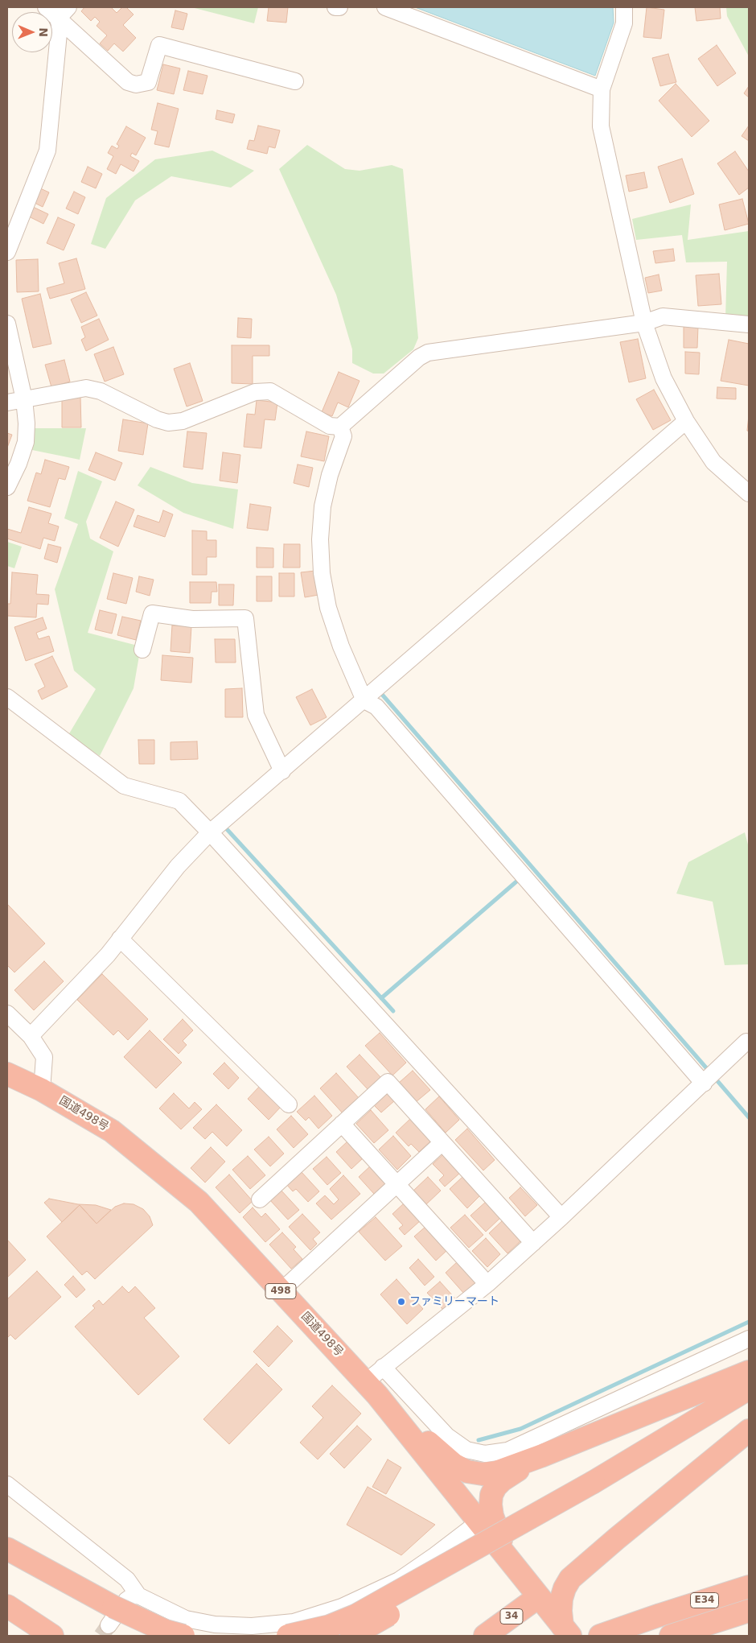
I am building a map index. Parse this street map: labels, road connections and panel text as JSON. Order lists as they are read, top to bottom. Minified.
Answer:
{"streets":{"highway":["国道498号","498","E34","34"]},"crossings":[["国道498号","34"]],"places":["ファミリーマート"],"north":"right"}
